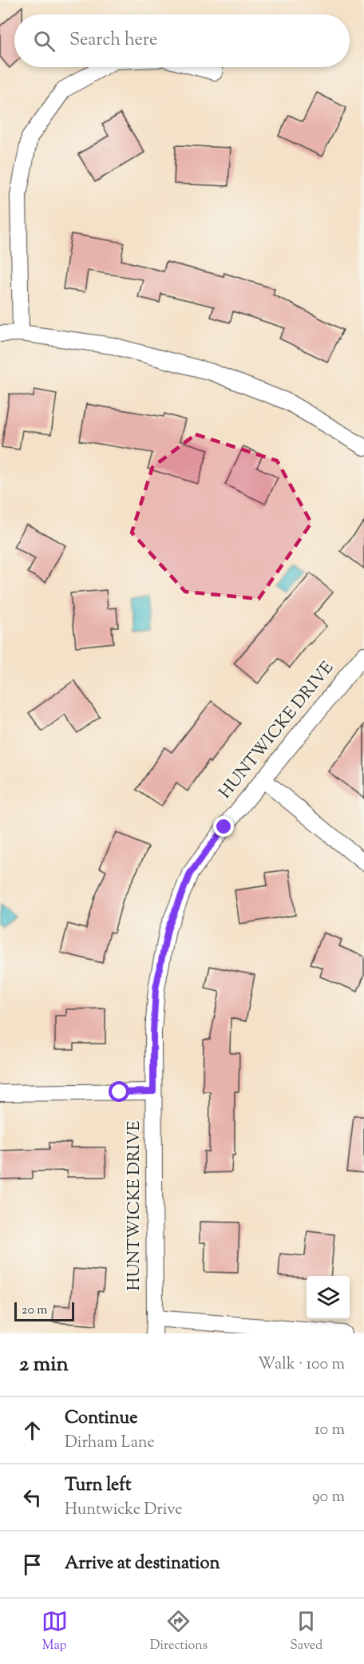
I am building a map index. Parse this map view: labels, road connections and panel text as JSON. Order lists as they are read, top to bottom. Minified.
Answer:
{"streets":{"street":["HUNTWICKE DRIVE"]},"scale_bar":"20 m","page":{"search":"Search here","scale":"20 m","heading":["2 min","Walk · 100 m"],"list":[["Continue","Dirham Lane","10 m"],["Turn left","Huntwicke Drive","90 m"],"Arrive at destination"],"nav":["Map","Directions","Saved"]}}
